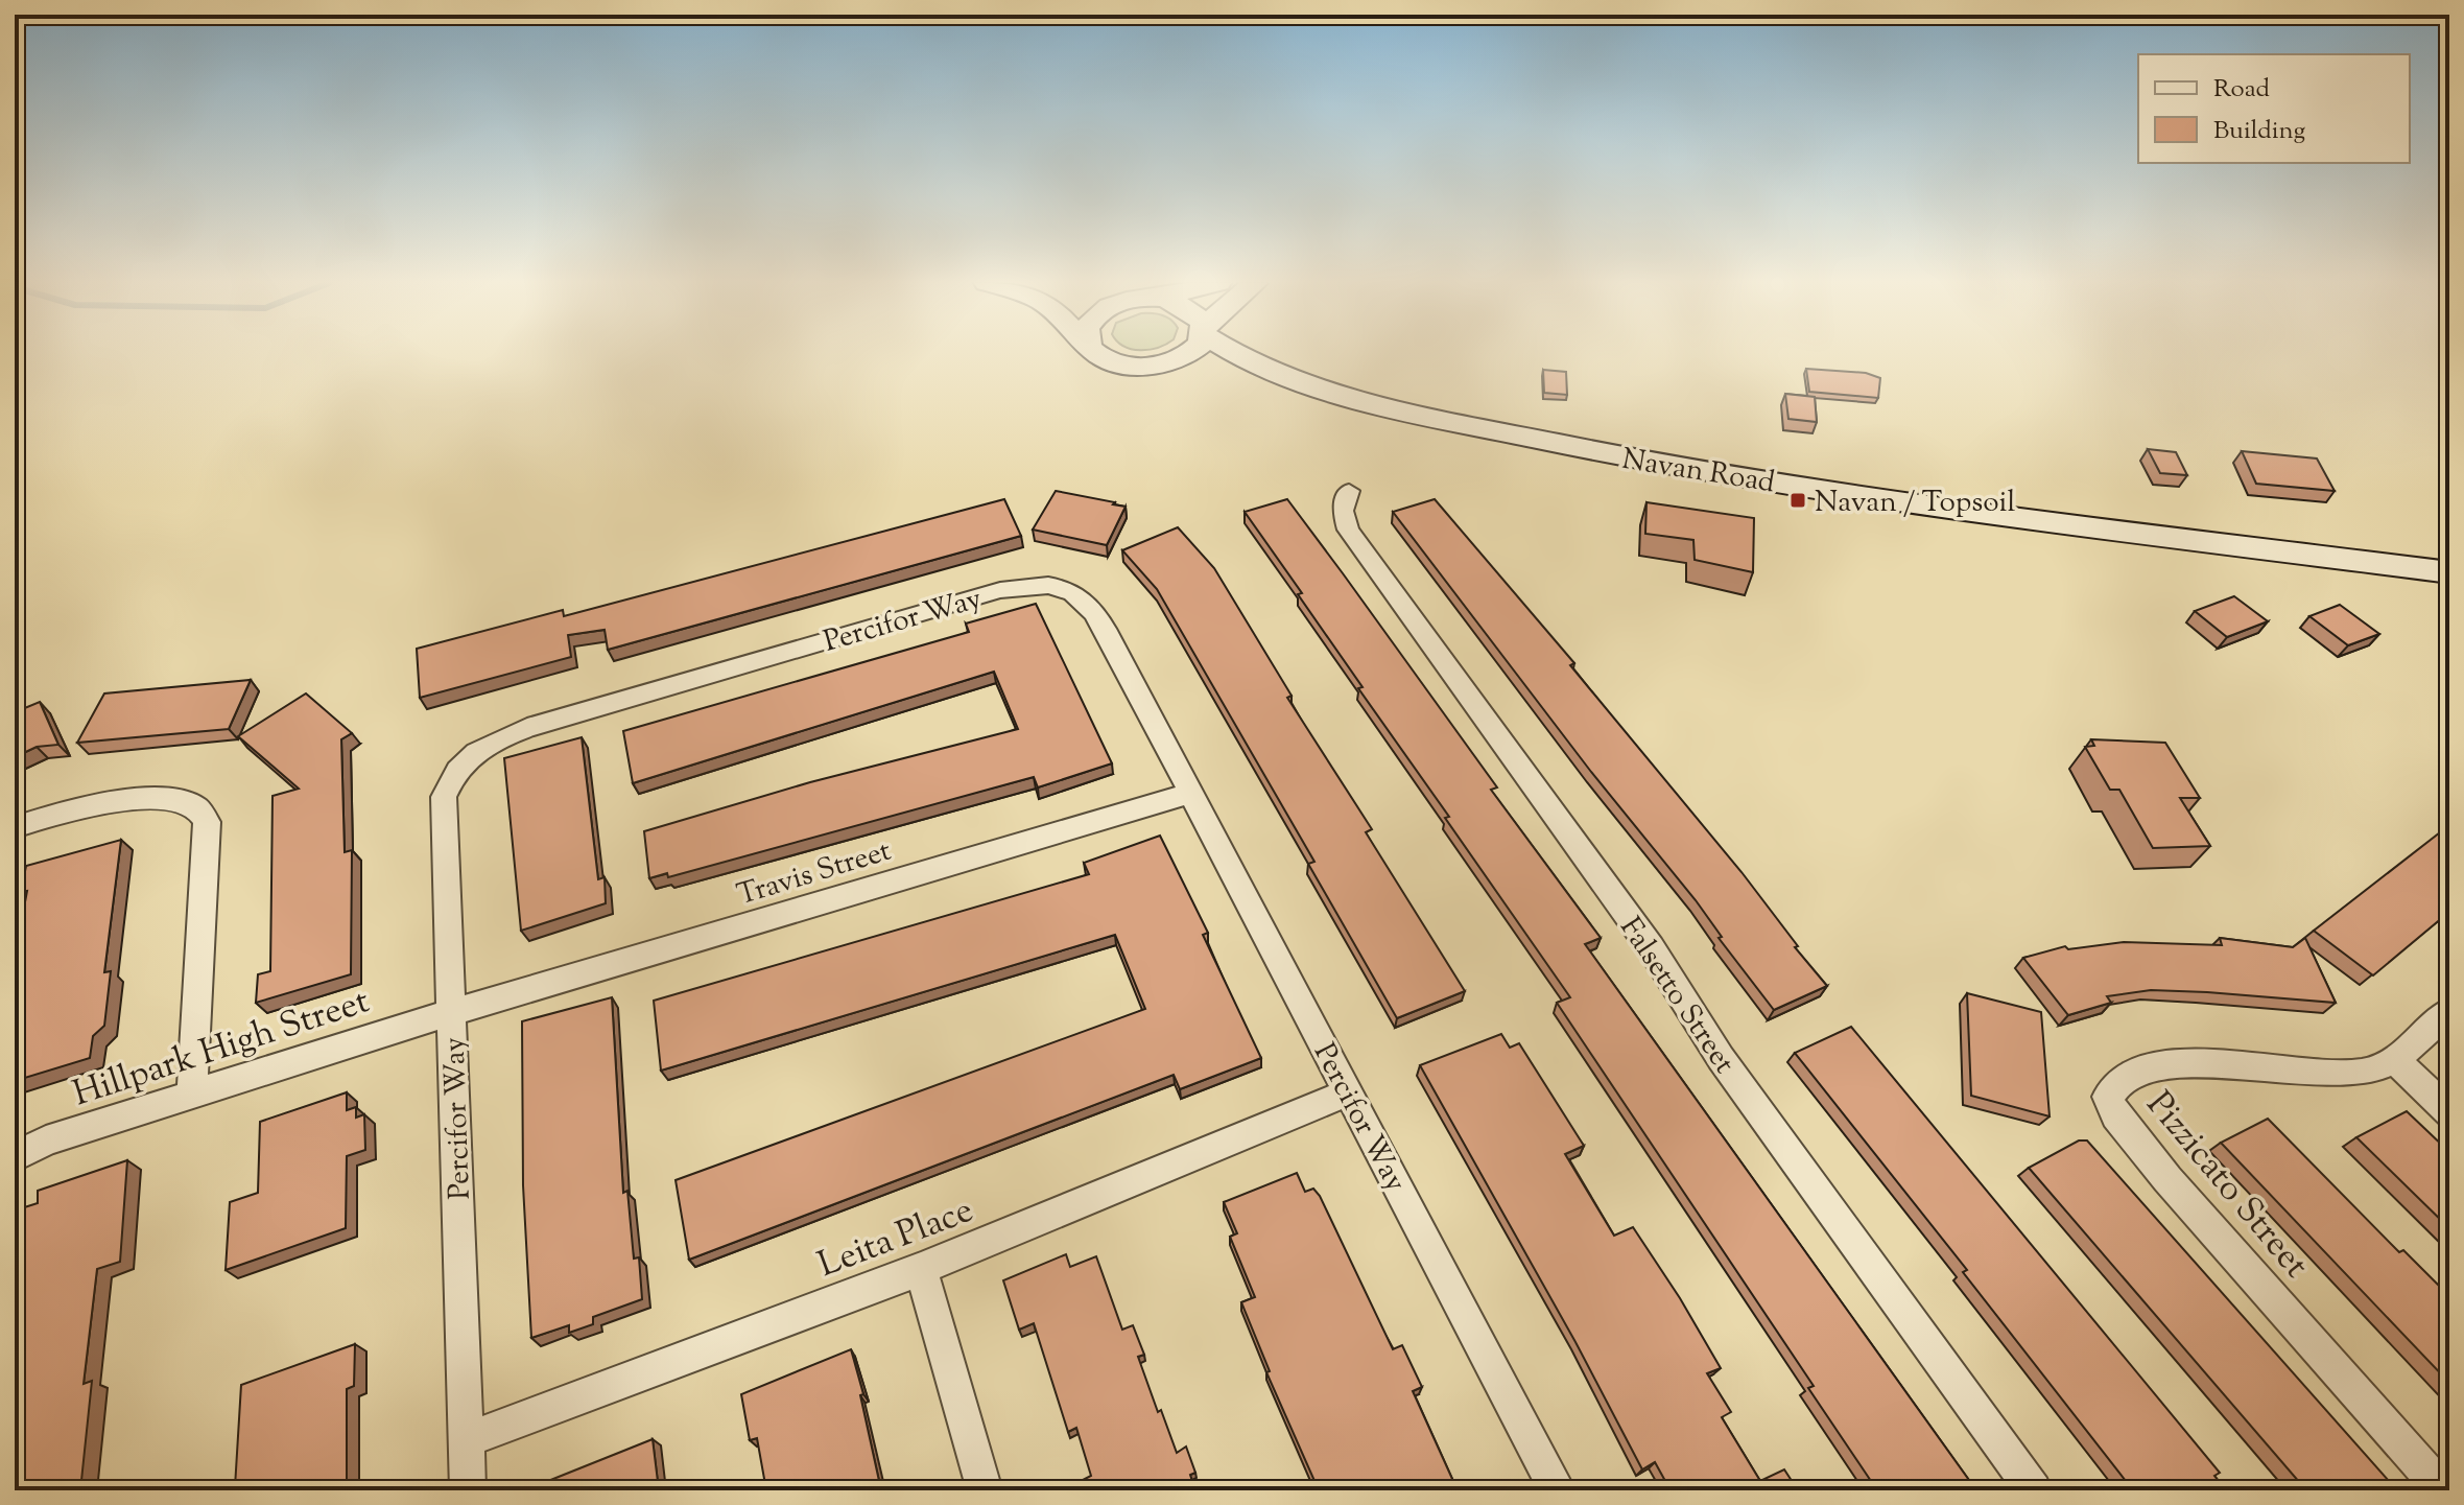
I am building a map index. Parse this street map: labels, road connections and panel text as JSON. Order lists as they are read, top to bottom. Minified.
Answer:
{"streets":{"main road":["Navan Road"],"street":["Percifor Way","Travis Street","Falsetto Street","Hillpark High Street","Pizzicato Street","Leita Place"]},"crossings":[["Percifor Way","Travis Street"],["Percifor Way","Hillpark High Street"],["Percifor Way","Leita Place"],["Travis Street","Hillpark High Street"]],"places":{"transit":["Navan / Topsoil"]},"legend":["Road","Building"]}
